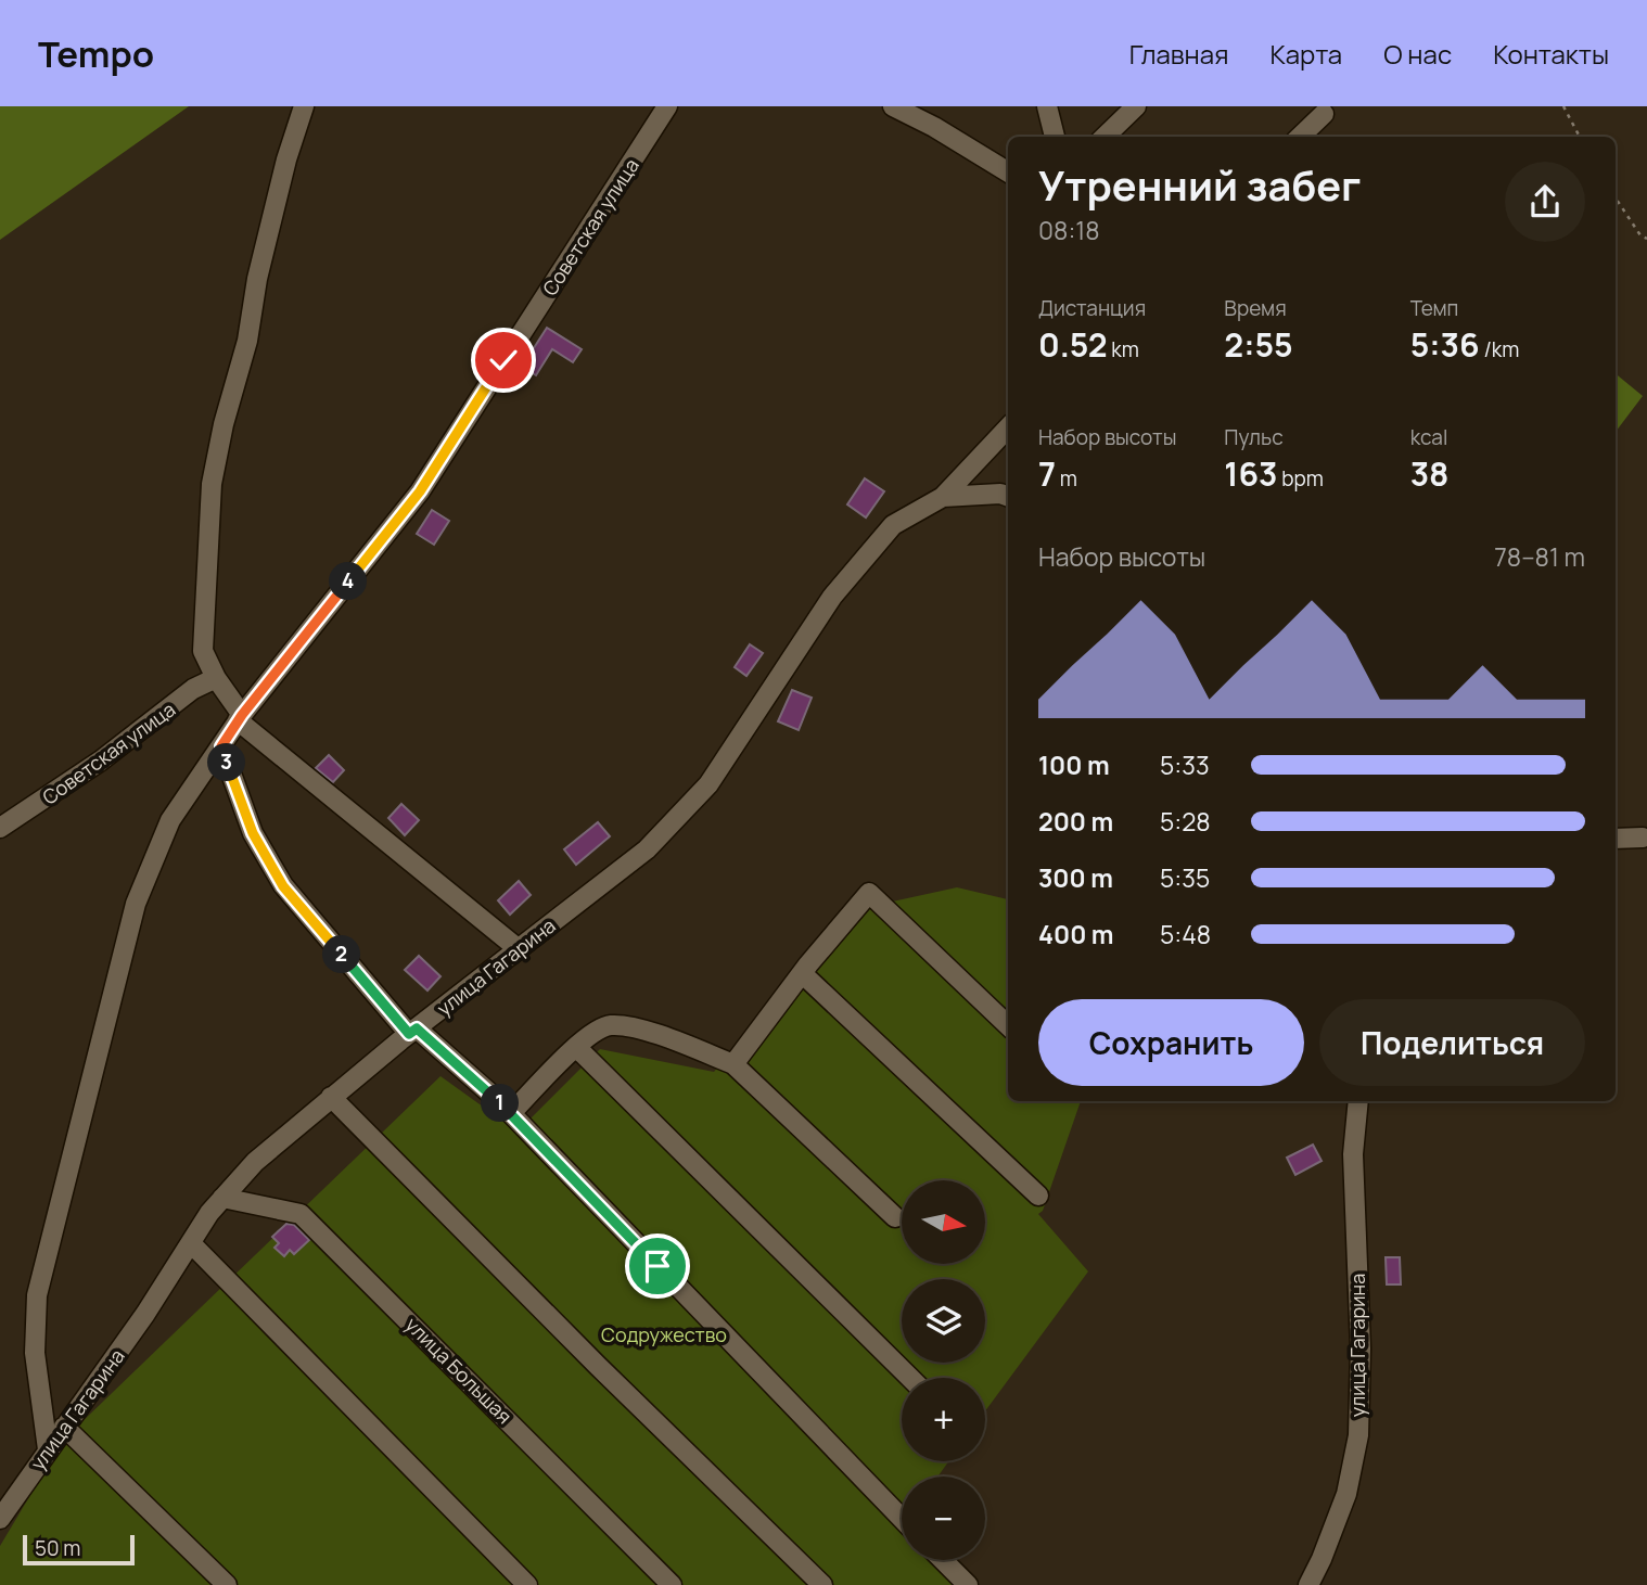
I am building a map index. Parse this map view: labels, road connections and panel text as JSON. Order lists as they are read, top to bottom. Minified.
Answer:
{"streets":{"street":["Советская улица","улица Гагарина","улица Большая"]},"crossings":[["Советская улица","улица Гагарина"],["улица Гагарина","улица Большая"]],"parks":["Содружество"],"scale_bar":"50 m","north":"right","page":{"header":"Tempo","nav":["Главная","Карта","О нас","Контакты"],"heading":["Утренний забег","08:18"],"stats":[["Дистанция","0.52 km"],["Время","2:55"],["Темп","5:36 /km"],["Набор высоты","7 m"],["Пульс","163 bpm"],["kcal","38"]],"chart":["Набор высоты","78–81 m"],"pins":["4","3","2","1"],"list":[{"name":"100 m","note":"5:33"},{"name":"200 m","note":"5:28"},{"name":"300 m","note":"5:35"},{"name":"400 m","note":"5:48"}],"buttons":["Сохранить","Поделиться"],"map_buttons":["+","−"],"scale":"50 m"}}
